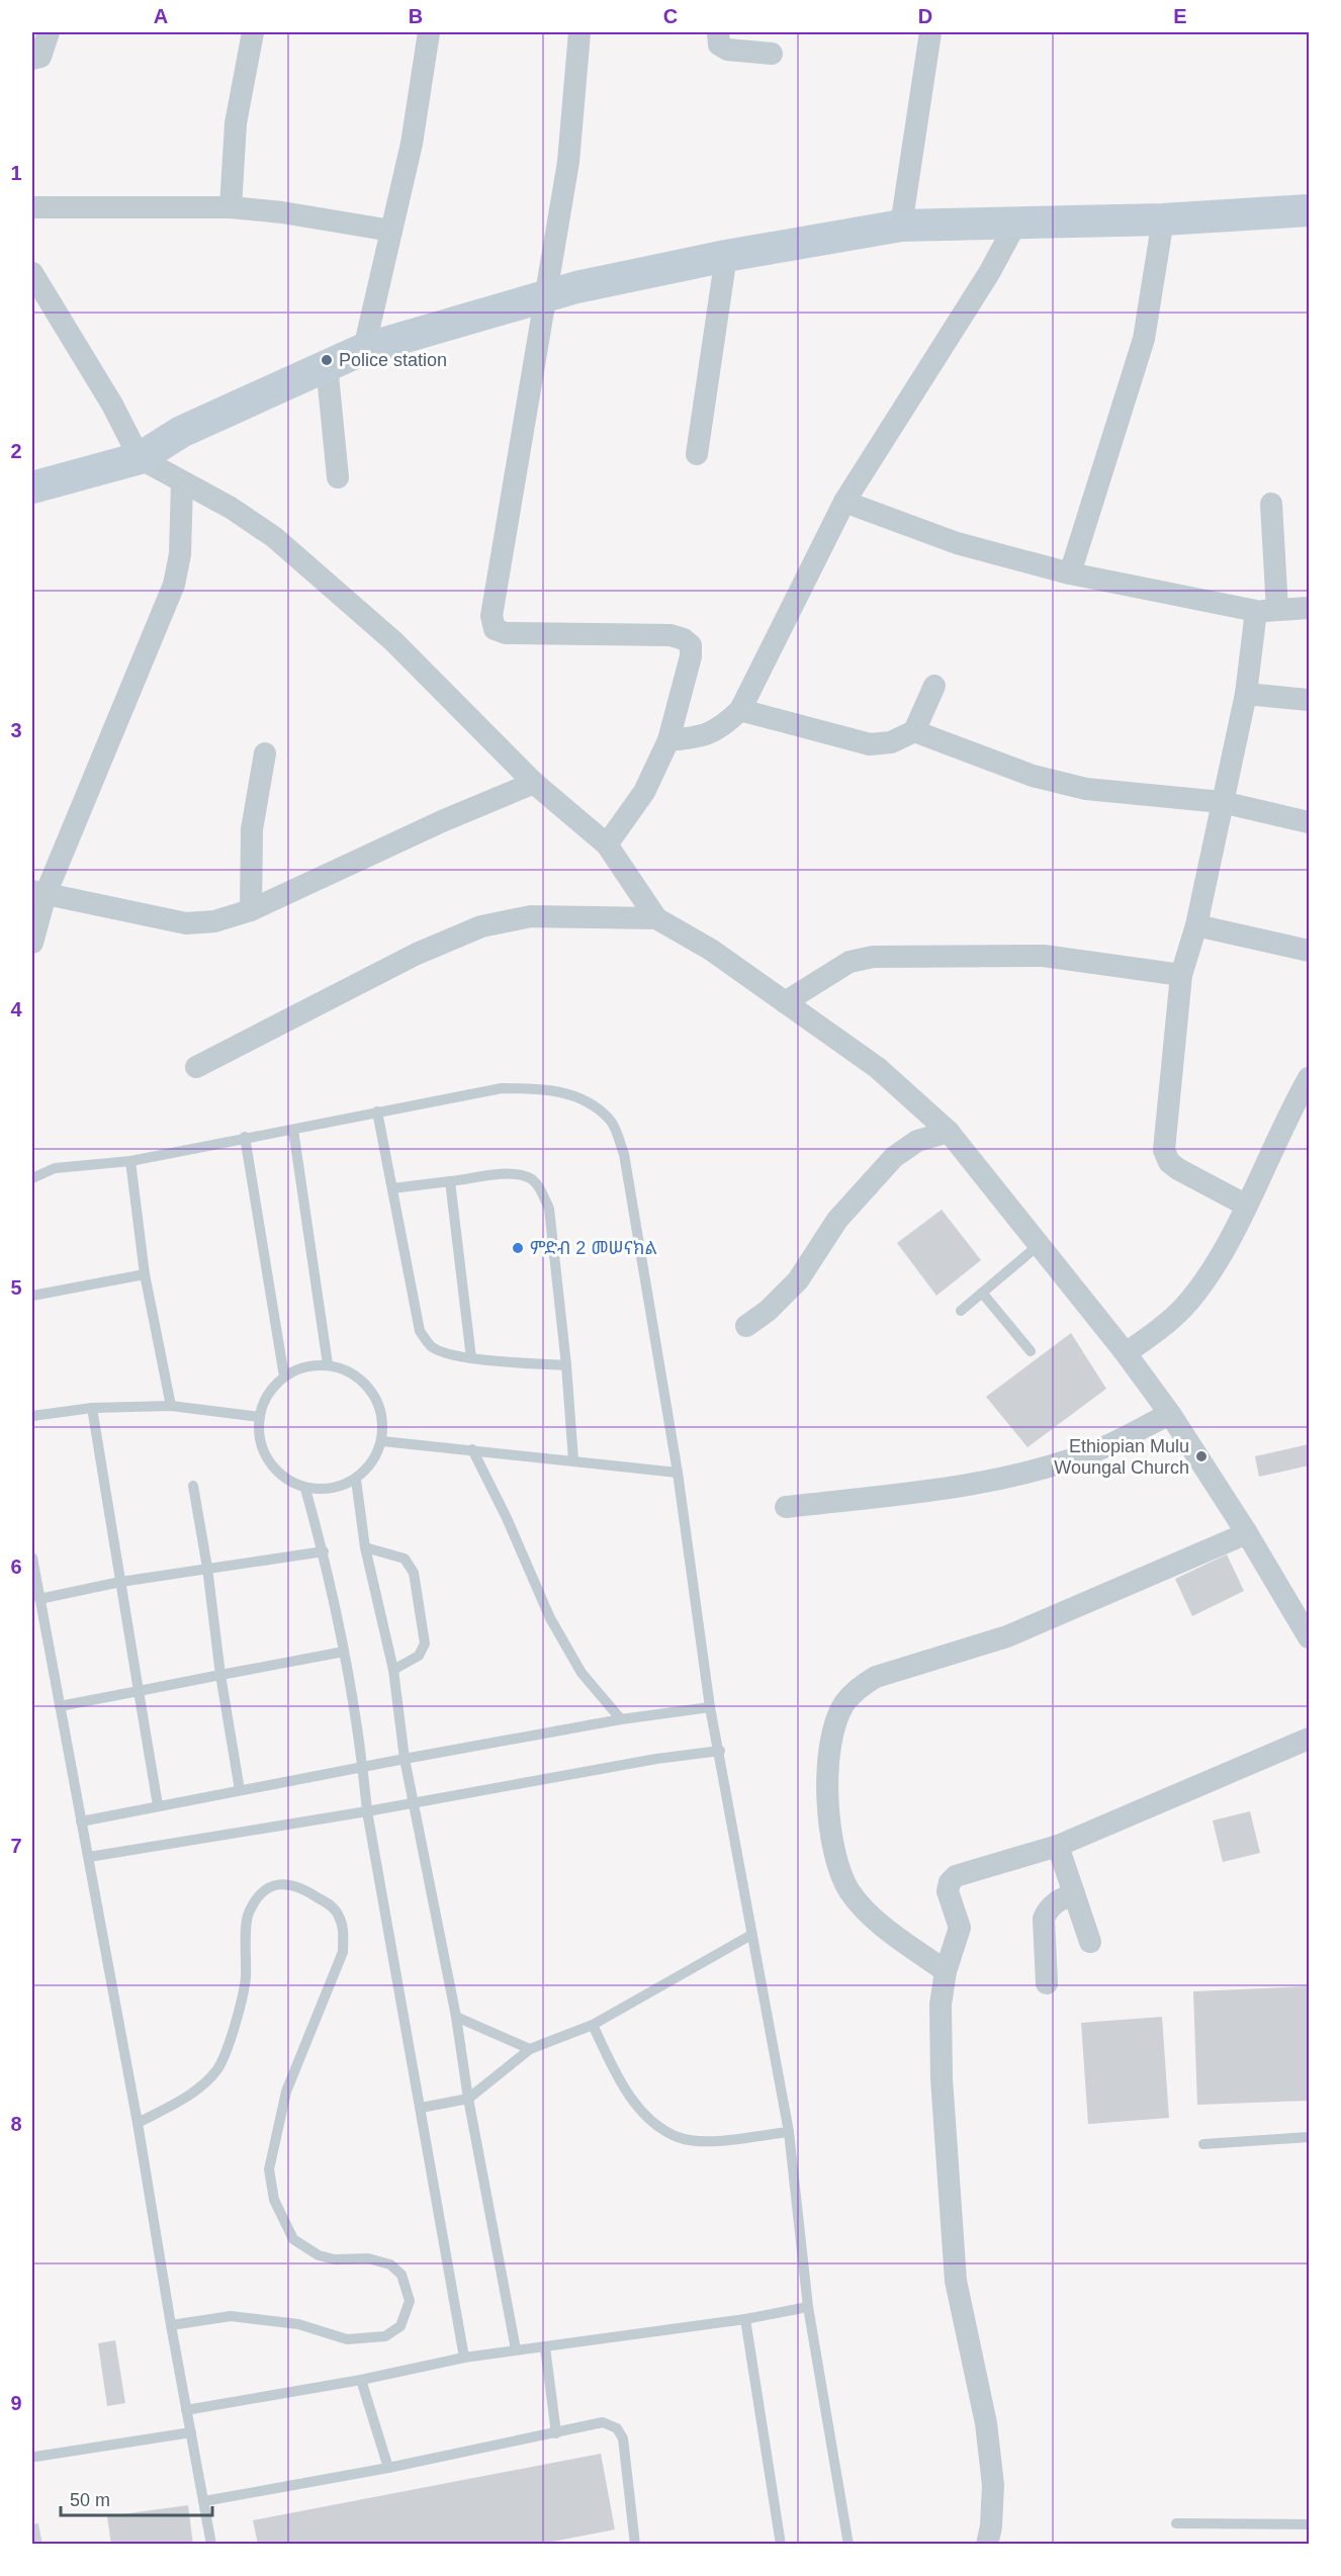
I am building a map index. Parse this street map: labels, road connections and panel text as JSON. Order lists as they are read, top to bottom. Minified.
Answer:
{"places":["Police station","ምድብ 2 መሠናክል","Ethiopian Mulu Woungal Church"],"scale_bar":"50 m","grid":{"columns":["A","B","C","D","E"],"rows":["1","2","3","4","5","6","7","8","9"]}}
